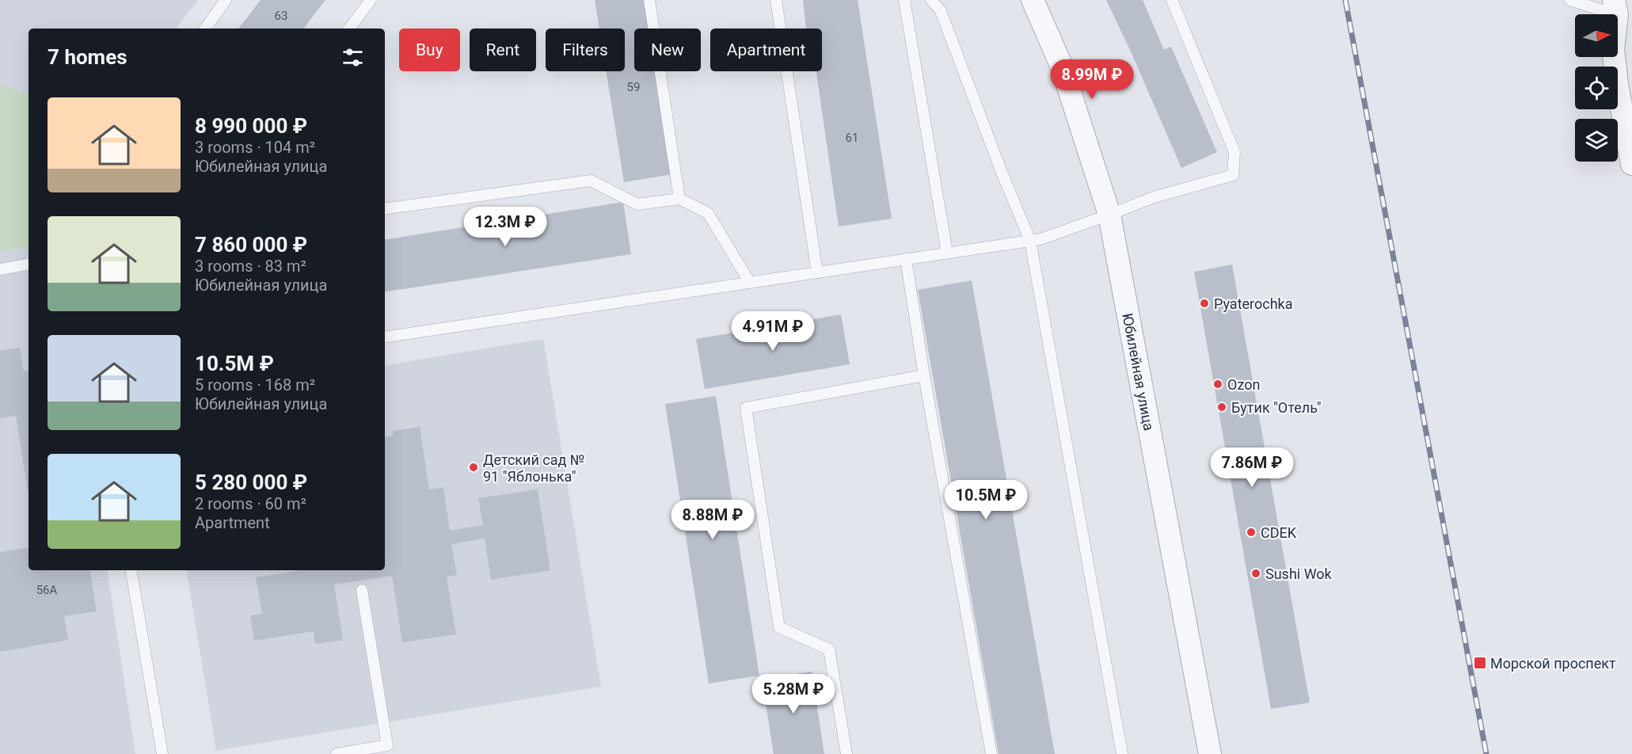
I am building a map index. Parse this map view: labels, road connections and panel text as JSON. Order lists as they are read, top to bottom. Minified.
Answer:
{"streets":{"street":["Юбилейная улица"]},"places":{"other":["Pyaterochka","Ozon","Бутик \"Отель\"","Детский сад № 91 \"Яблонька\"","CDEK","Sushi Wok"],"transit":["Морской проспект"]},"house_numbers":["63","59","61","56А"],"north":"right","page":{"chip":["Buy","Rent","Filters","New","Apartment"],"heading":"7 homes","price":["8.99M ₽","12.3M ₽","4.91M ₽","7.86M ₽","10.5M ₽","8.88M ₽","5.28M ₽"],"list":[{"name":"8 990 000 ₽","note":"3 rooms · 104 m² · Юбилейная улица"},{"name":"7 860 000 ₽","note":"3 rooms · 83 m² · Юбилейная улица"},{"name":"10.5M ₽","note":"5 rooms · 168 m² · Юбилейная улица"},{"name":"5 280 000 ₽","note":"2 rooms · 60 m² · Apartment"}]}}
